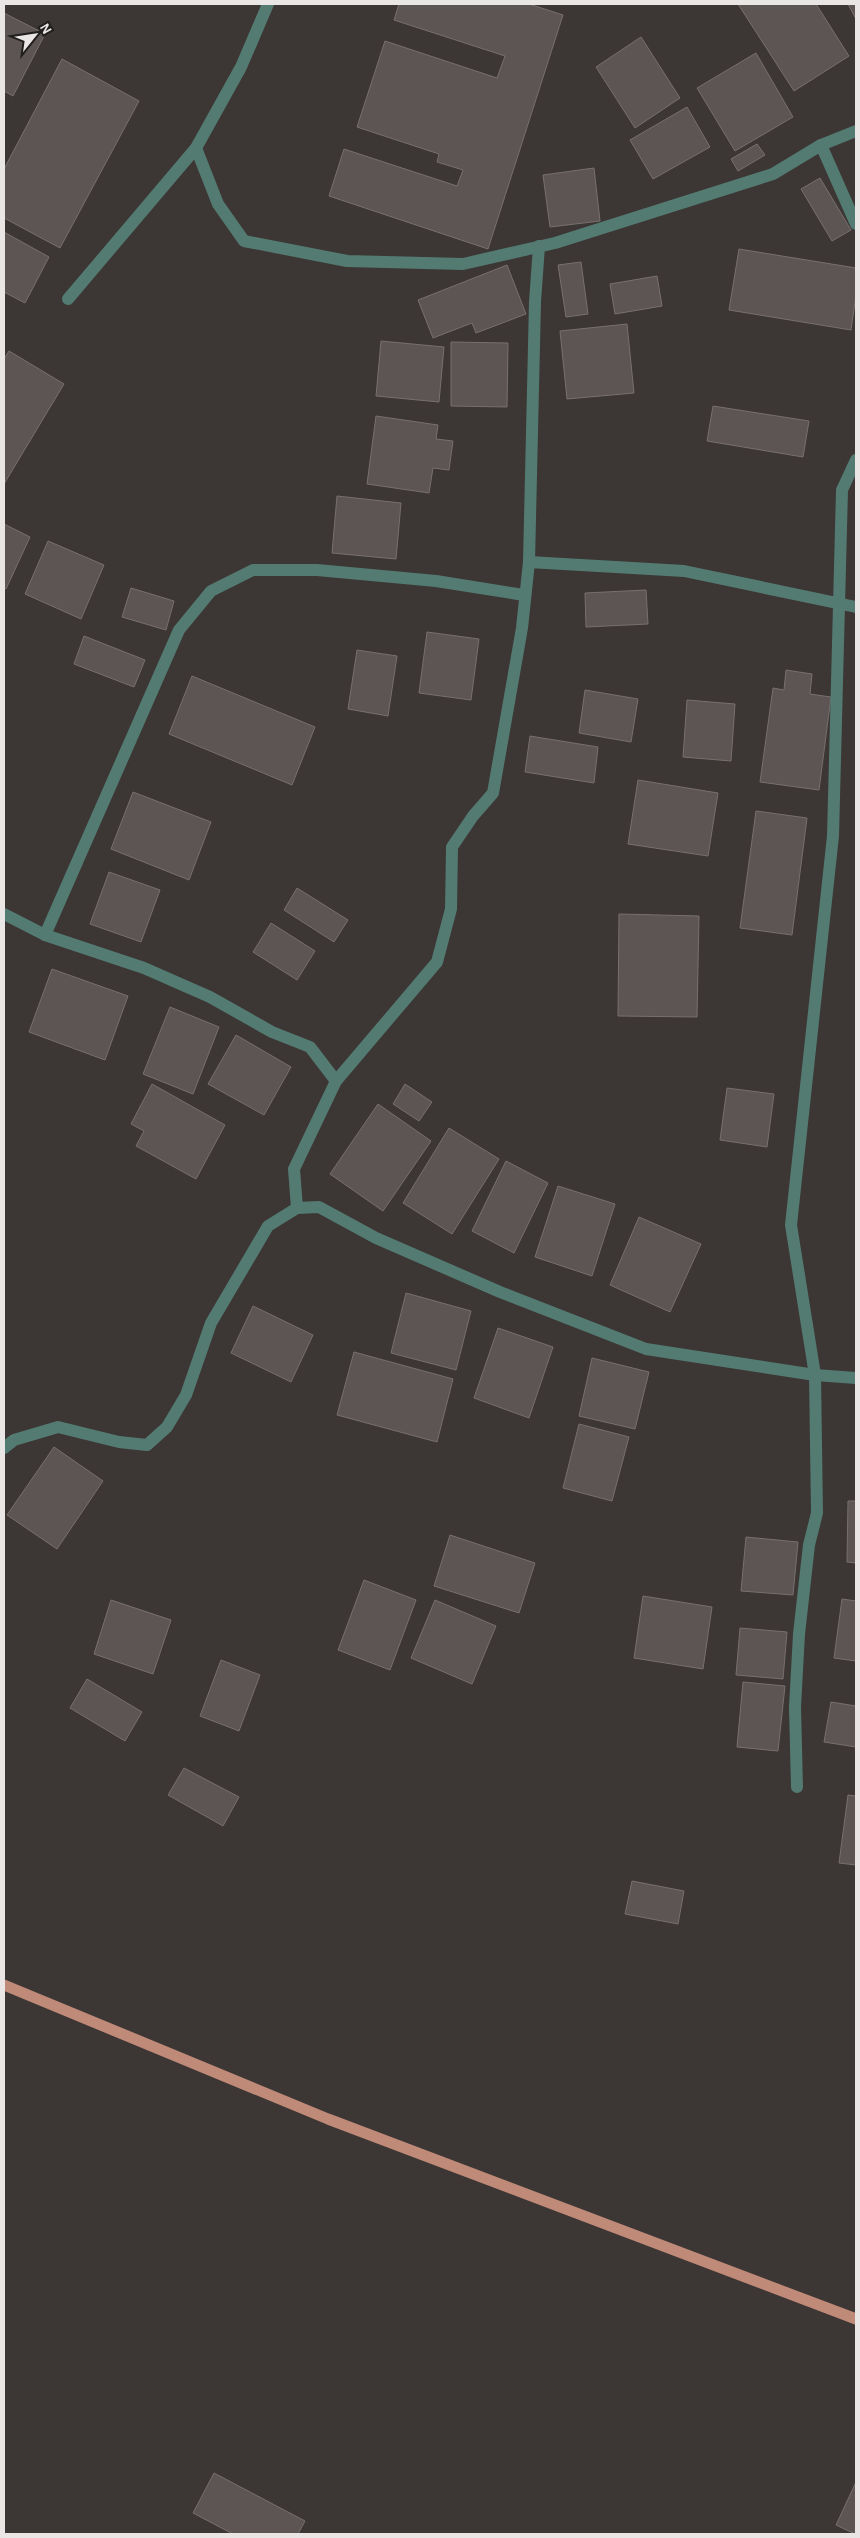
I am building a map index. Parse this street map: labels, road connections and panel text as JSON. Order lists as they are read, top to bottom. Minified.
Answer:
{"north":"top right"}
